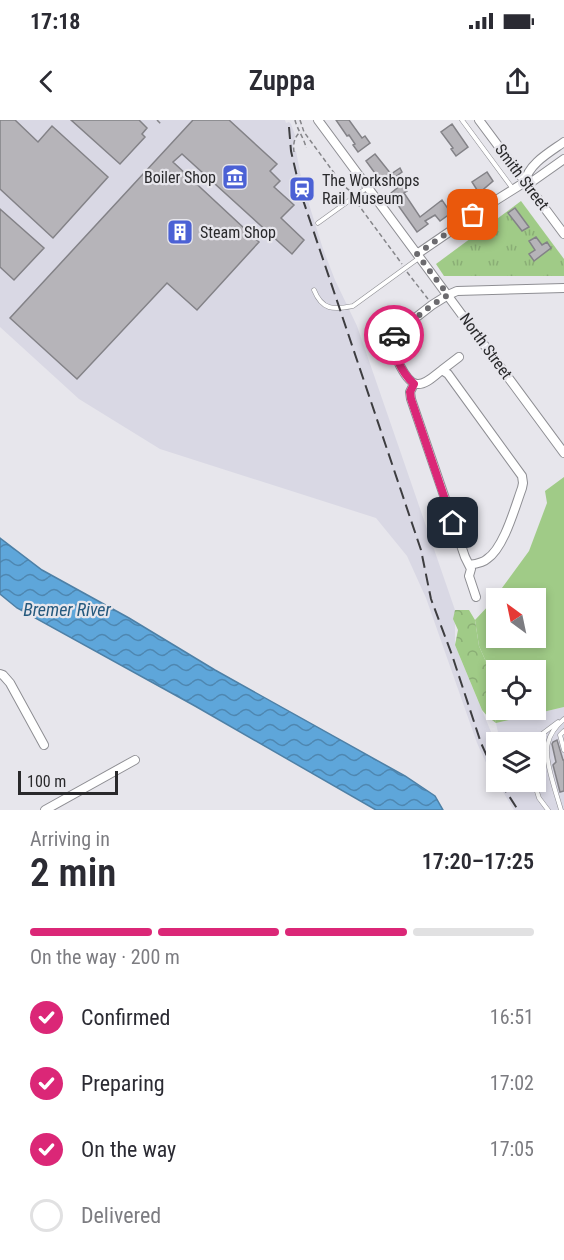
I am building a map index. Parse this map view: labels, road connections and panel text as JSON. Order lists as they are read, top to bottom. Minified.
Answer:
{"streets":{"street":["Smith Street","North Street"]},"water":["Bremer River"],"places":{"museum":["Boiler Shop"],"station":["The Workshops Rail Museum"],"building":["Steam Shop"]},"scale_bar":"100 m","north":"top left","page":{"status":"17:18","header":"Zuppa","scale":"100 m","heading":["2 min","Arriving in","17:20–17:25"],"bar":"On the way · 200 m","list":[["Confirmed","16:51"],["Preparing","17:02"],["On the way","17:05"],"Delivered"]}}
